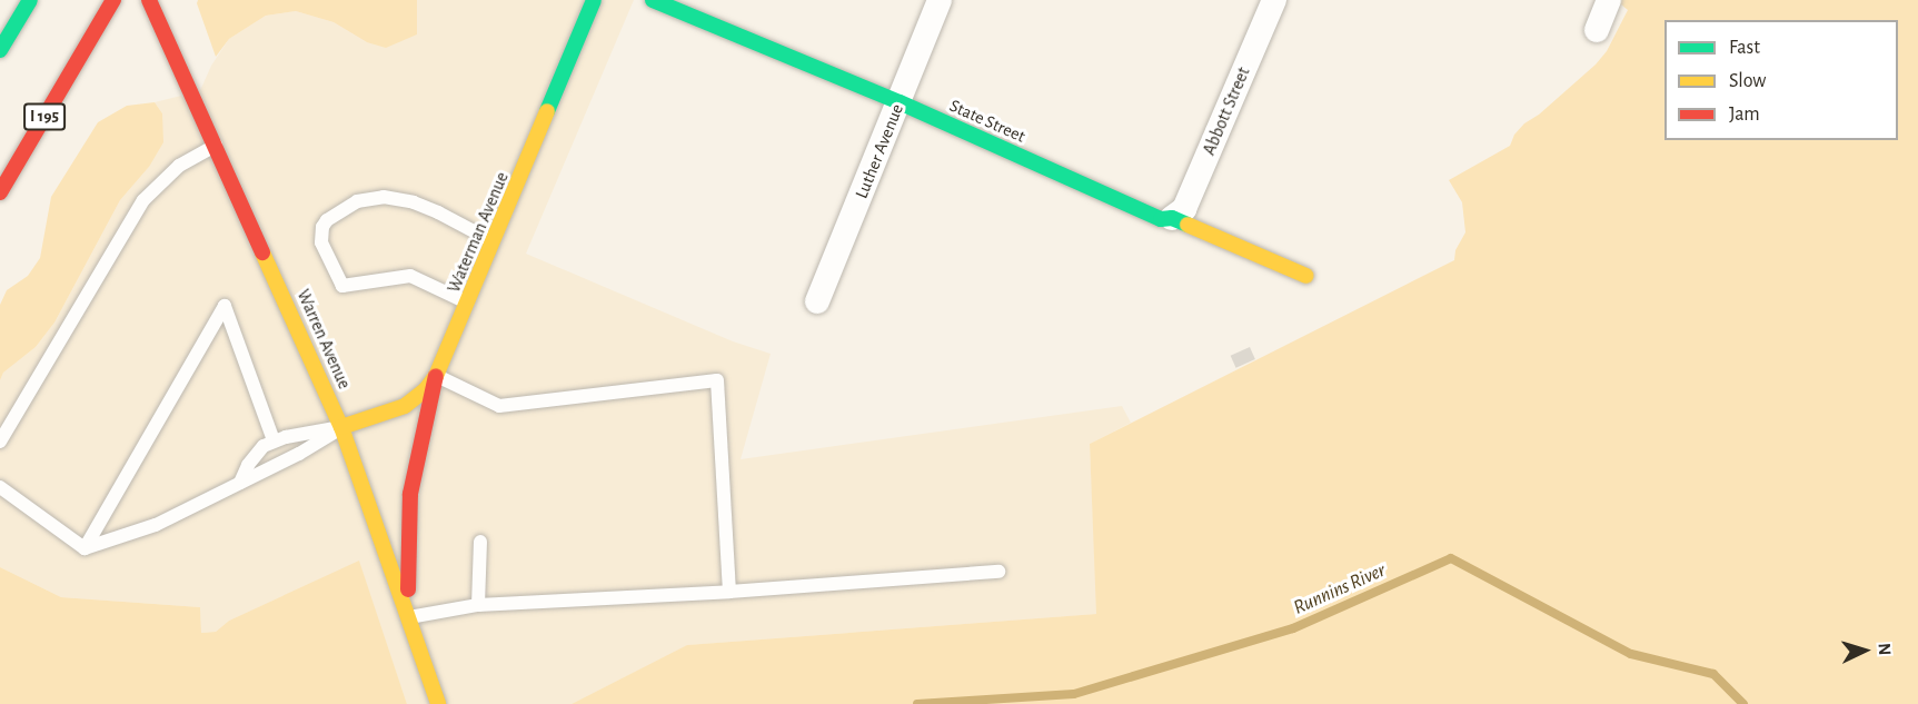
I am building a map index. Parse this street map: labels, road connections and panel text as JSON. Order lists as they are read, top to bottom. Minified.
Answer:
{"streets":{"main road":["I 195","State Street","Waterman Avenue","Warren Avenue"],"street":["Abbott Street","Luther Avenue"]},"crossings":[["Abbott Street","State Street"],["State Street","Luther Avenue"],["Waterman Avenue","Warren Avenue"]],"water":["Runnins River"],"legend":["Fast","Slow","Jam"],"north":"right"}
